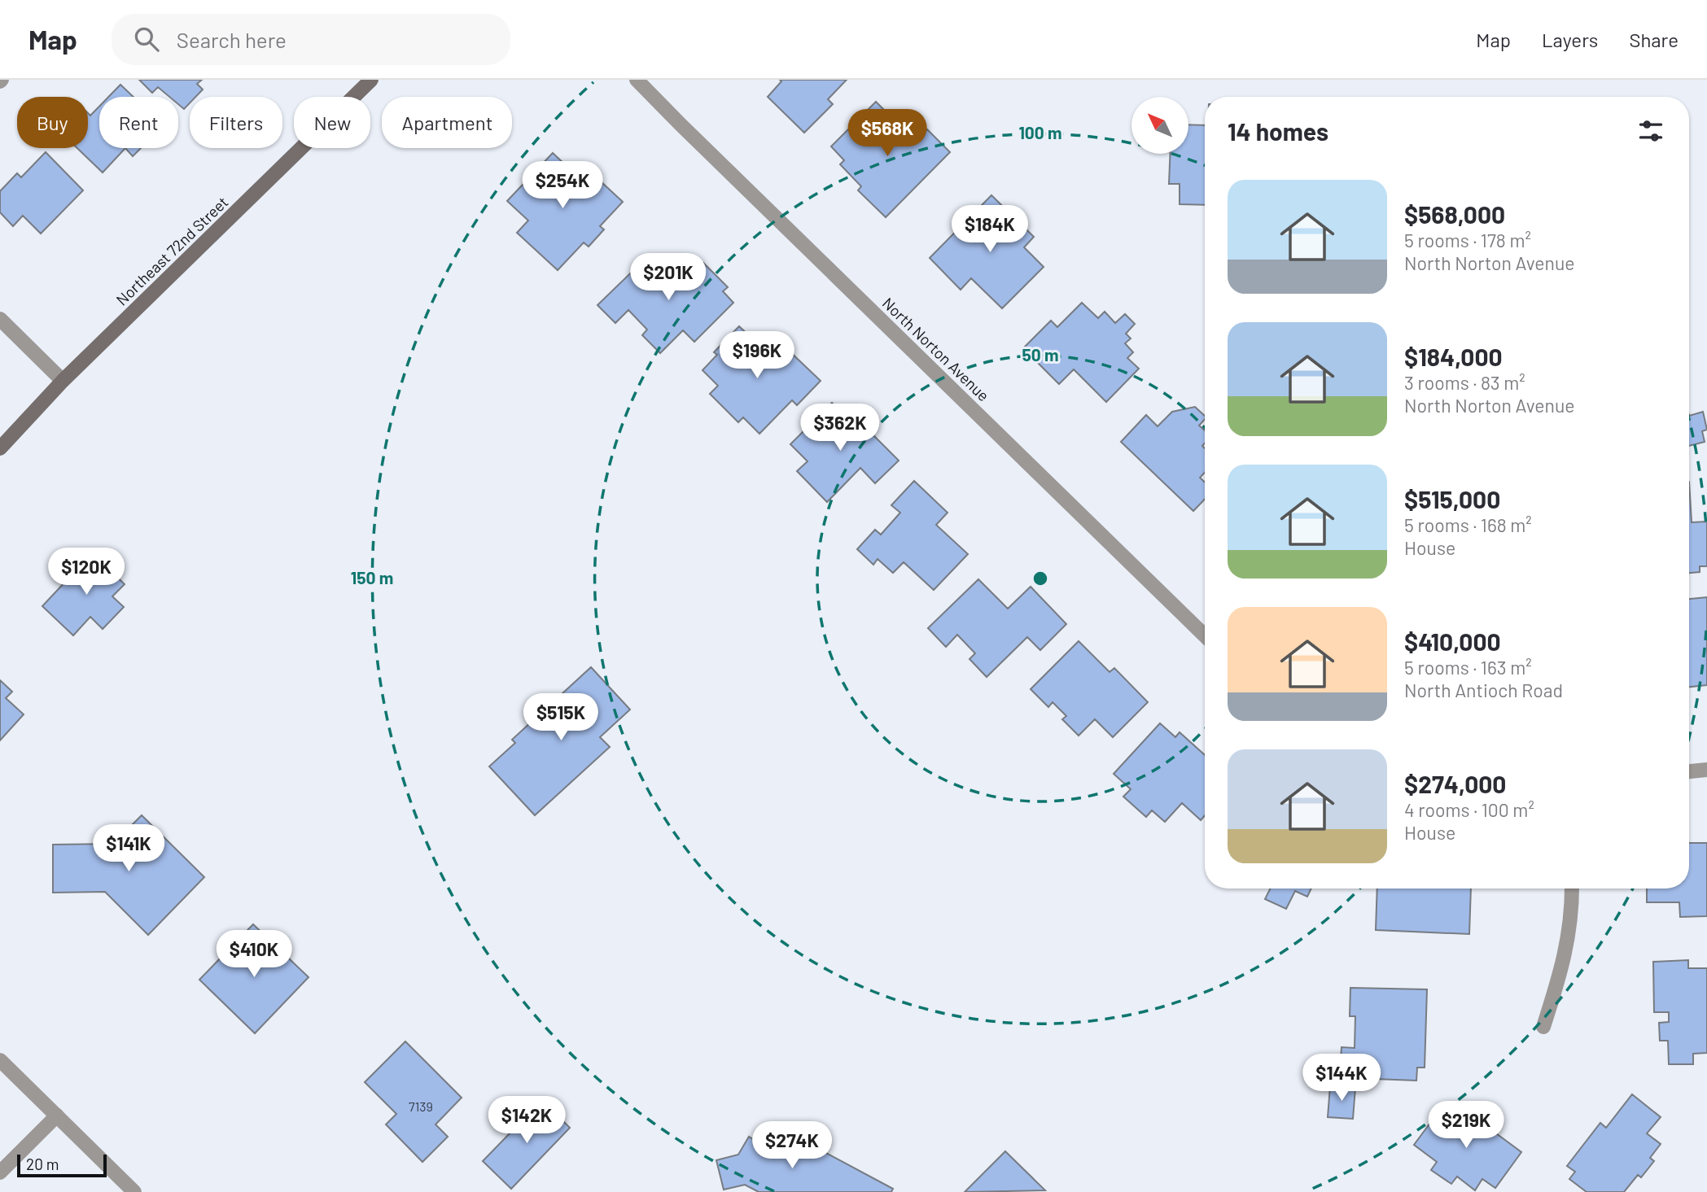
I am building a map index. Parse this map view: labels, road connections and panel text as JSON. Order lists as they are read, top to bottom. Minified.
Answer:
{"streets":{"main road":["Northeast 72nd Street"],"street":["North Norton Avenue"]},"house_numbers":["7139"],"scale_bar":"20 m","north":"top left","page":{"header":"Map","search":"Search here","nav":["Map","Layers","Share"],"chip":["Buy","Rent","Filters","New","Apartment"],"heading":"14 homes","price":["$568K","$254K","$184K","$201K","$196K","$362K","$120K","$515K","$141K","$410K","$144K","$142K","$219K","$274K"],"list":[{"name":"$568,000","note":"5 rooms · 178 m² · North Norton Avenue"},{"name":"$184,000","note":"3 rooms · 83 m² · North Norton Avenue"},{"name":"$515,000","note":"5 rooms · 168 m² · House"},{"name":"$410,000","note":"5 rooms · 163 m² · North Antioch Road"},{"name":"$274,000","note":"4 rooms · 100 m² · House"}],"scale":"20 m"},"rings":["100 m","50 m","150 m"]}
